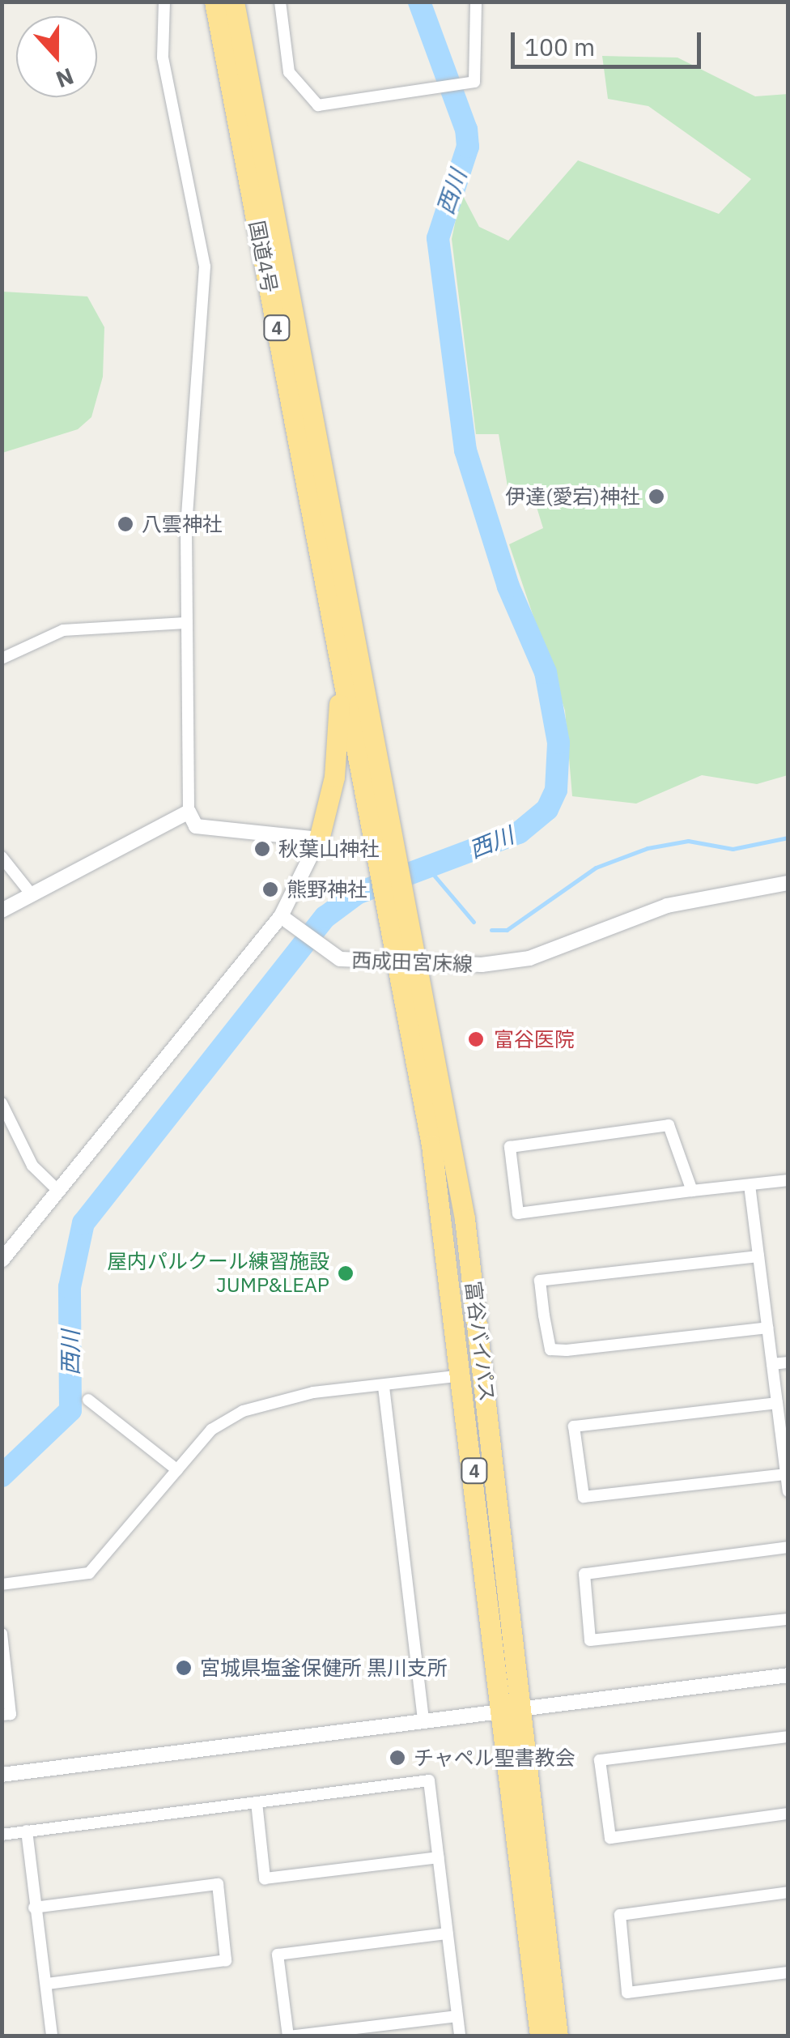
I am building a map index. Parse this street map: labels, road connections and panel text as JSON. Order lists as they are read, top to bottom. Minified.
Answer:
{"streets":{"highway":["国道4号","4","富谷バイパス"],"street":["西成田宮床線"]},"crossings":[["国道4号","富谷バイパス"],["西成田宮床線","富谷バイパス"]],"water":["西川"],"places":["伊達(愛宕)神社","八雲神社","秋葉山神社","熊野神社","富谷医院","屋内パルクール練習施設 JUMP&LEAP","宮城県塩釜保健所 黒川支所","チャペル聖書教会"],"scale_bar":"100 m","north":"bottom"}
